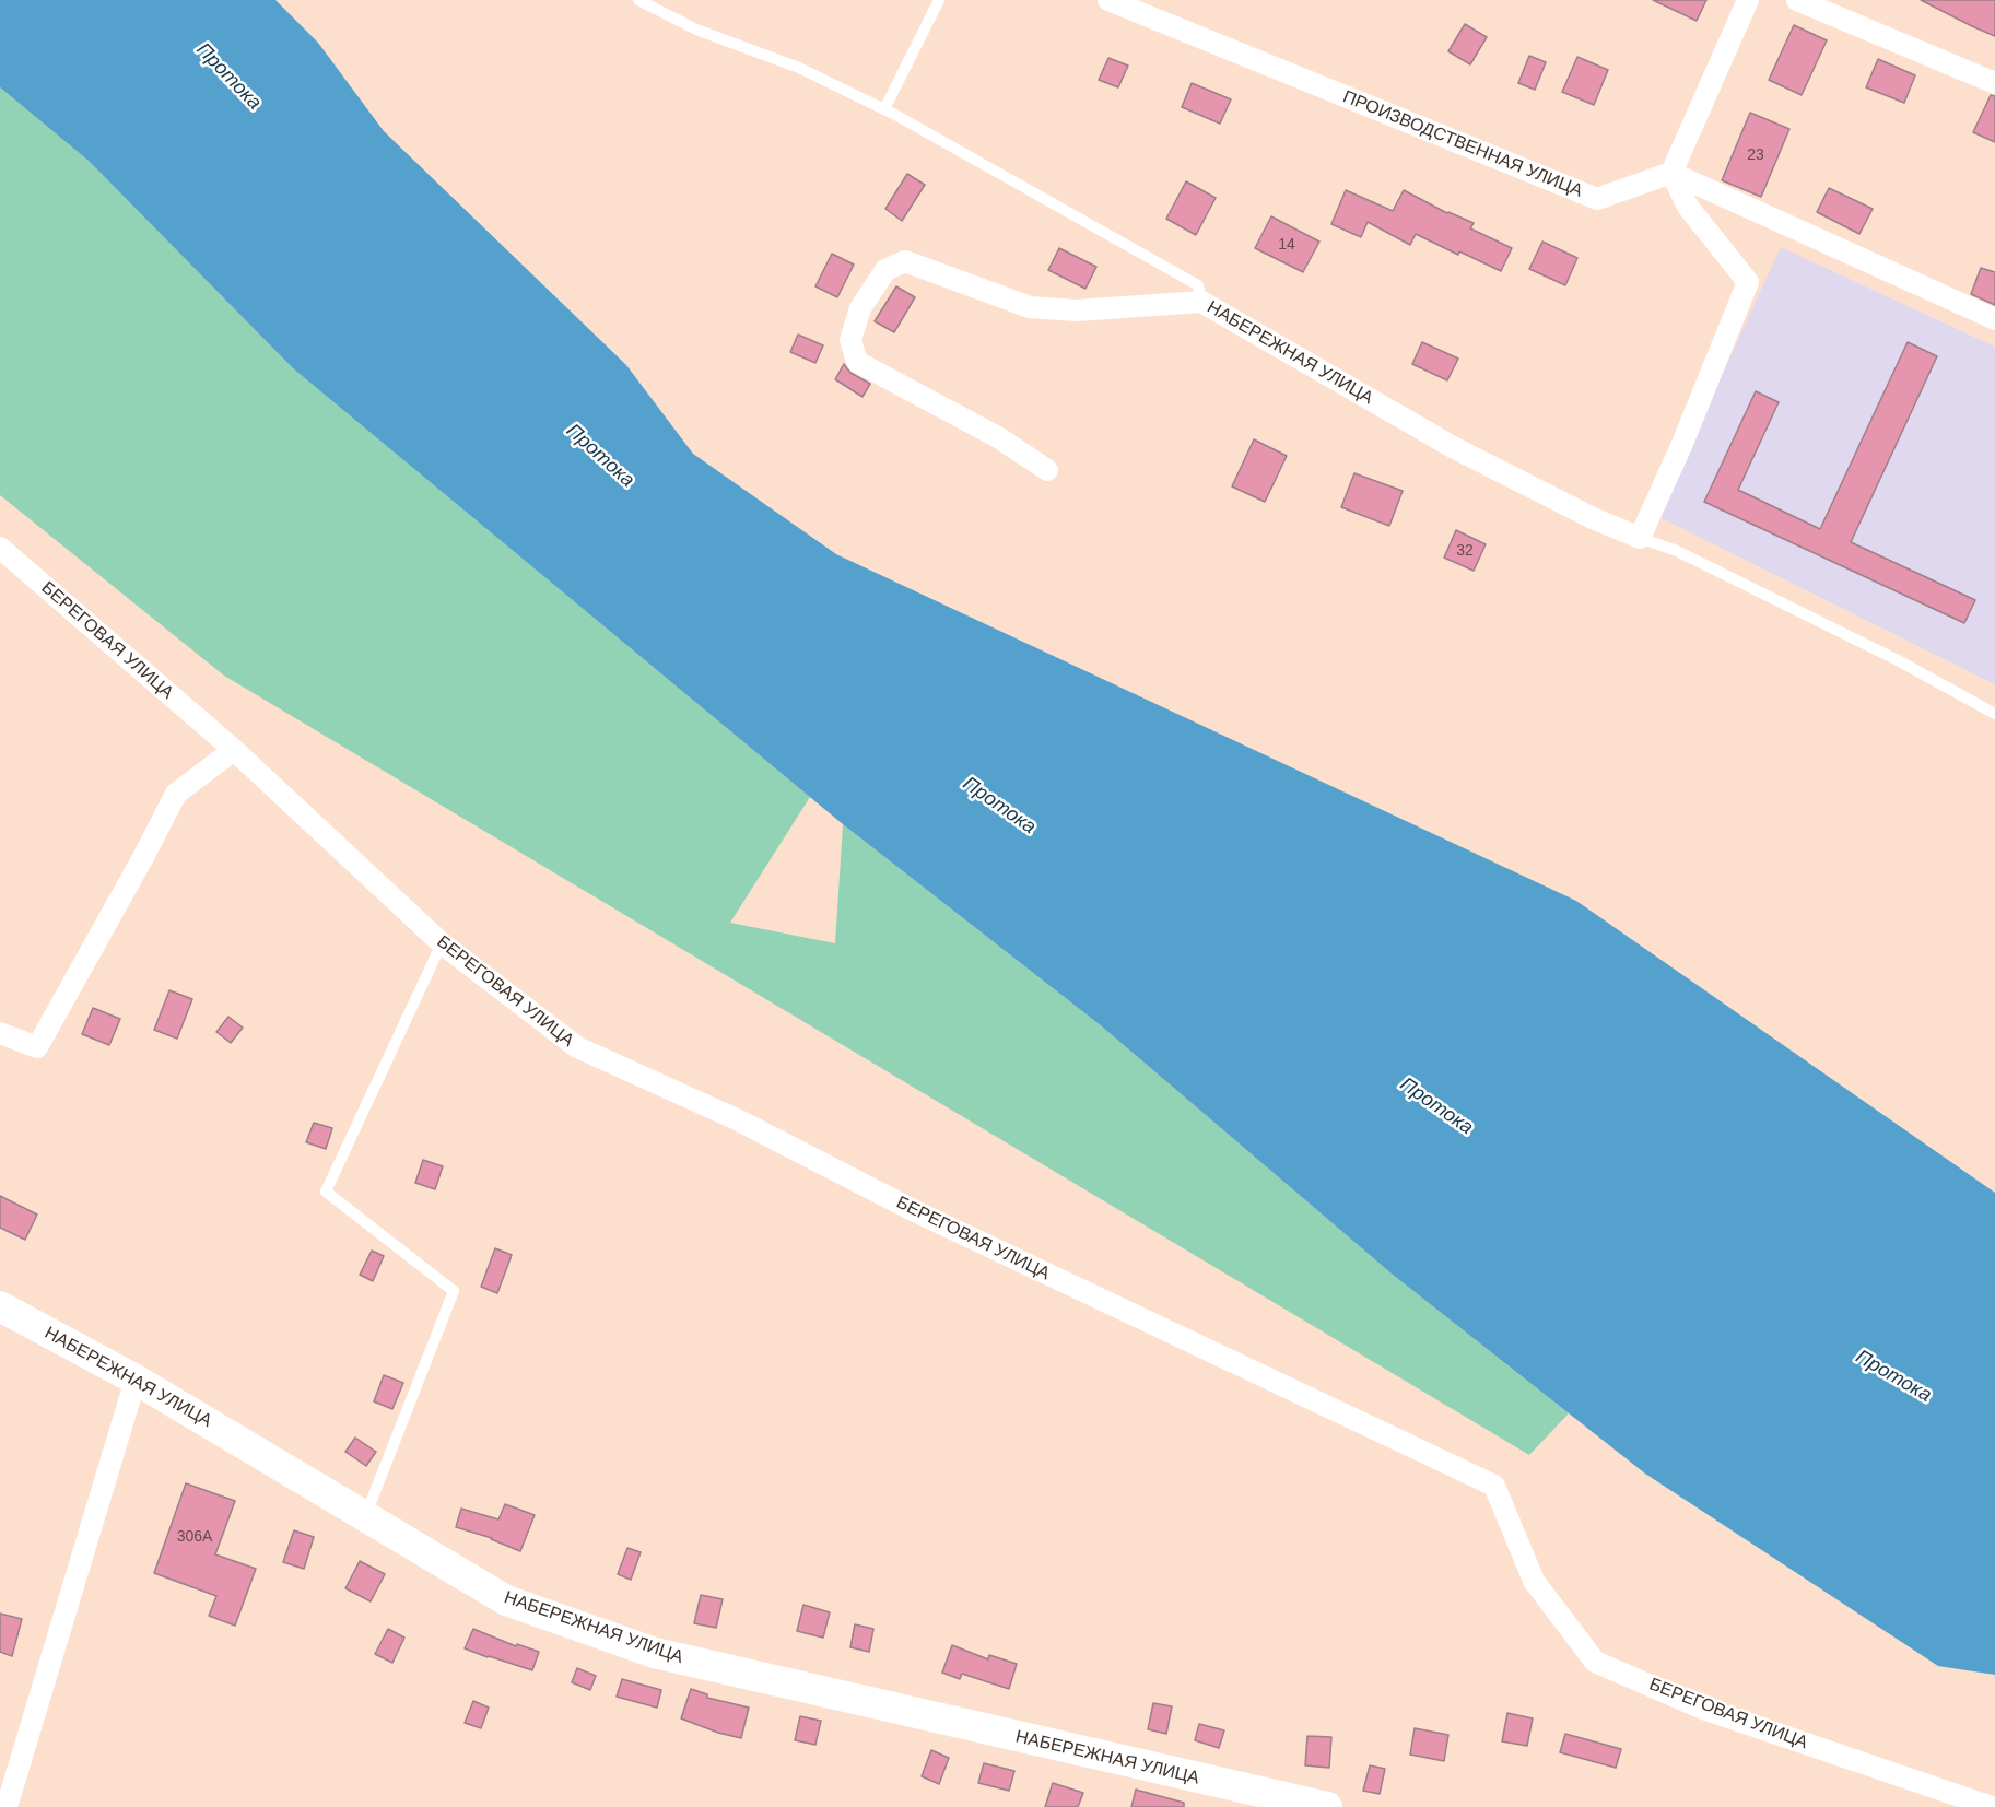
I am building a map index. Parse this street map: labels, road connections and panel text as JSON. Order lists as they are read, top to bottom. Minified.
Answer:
{"streets":{"street":["ПРОИЗВОДСТВЕННАЯ УЛИЦА","НАБЕРЕЖНАЯ УЛИЦА","БЕРЕГОВАЯ УЛИЦА"]},"water":["Протока"],"house_numbers":["23","14","32","306А"]}
